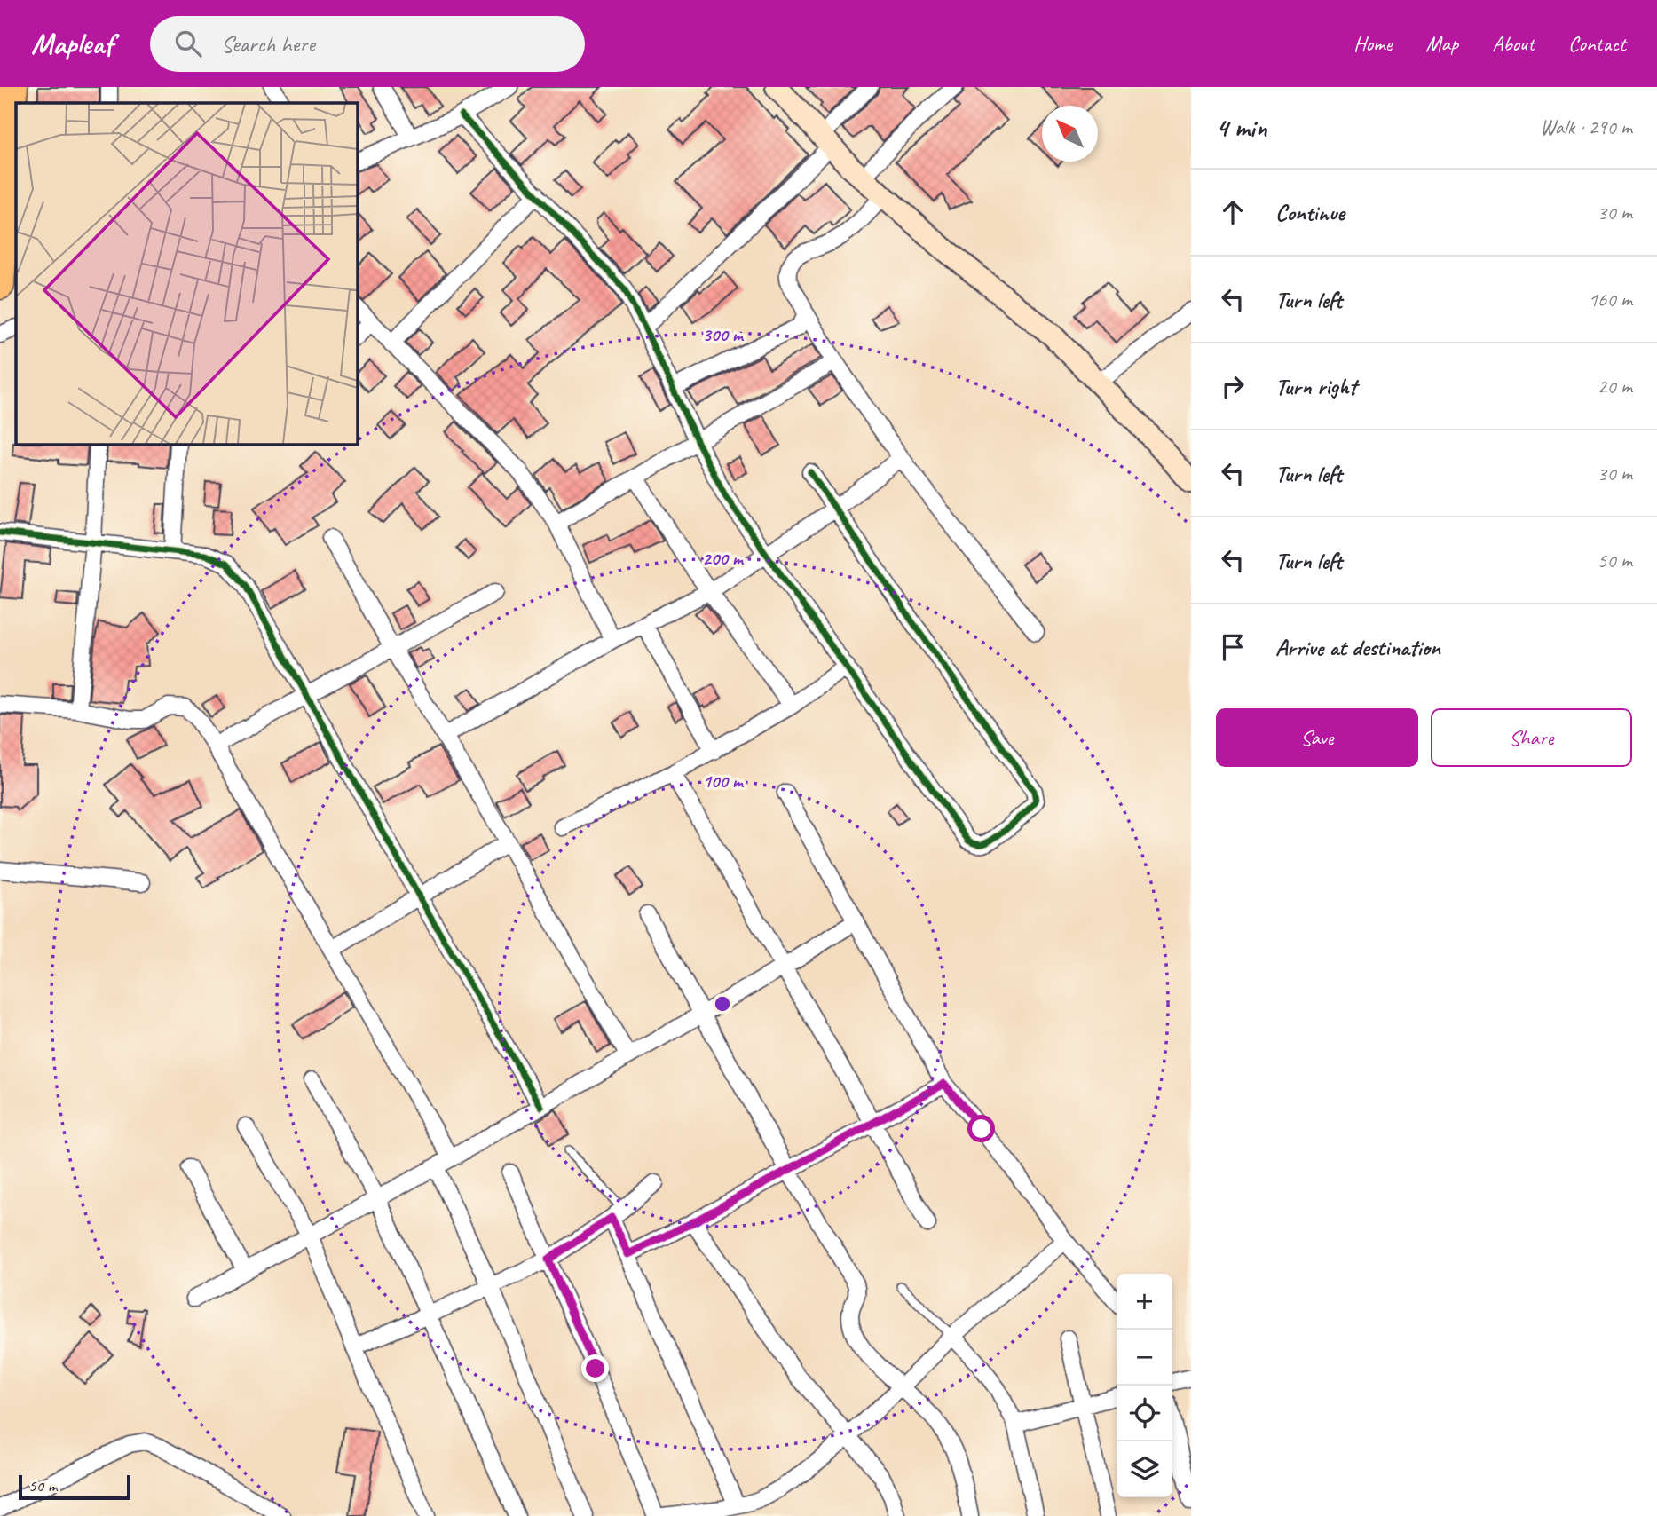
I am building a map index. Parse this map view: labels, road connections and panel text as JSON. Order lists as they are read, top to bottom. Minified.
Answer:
{"scale_bar":"50 m","north":"top left","page":{"header":"Mapleaf","search":"Search here","nav":["Home","Map","About","Contact"],"heading":["4 min","Walk · 290 m"],"list":[["Continue","30 m"],["Turn left","160 m"],["Turn right","20 m"],["Turn left","30 m"],["Turn left","50 m"],"Arrive at destination"],"buttons":["Save","Share"],"map_buttons":["+","−"],"scale":"50 m"},"rings":["300 m","200 m","100 m"]}
